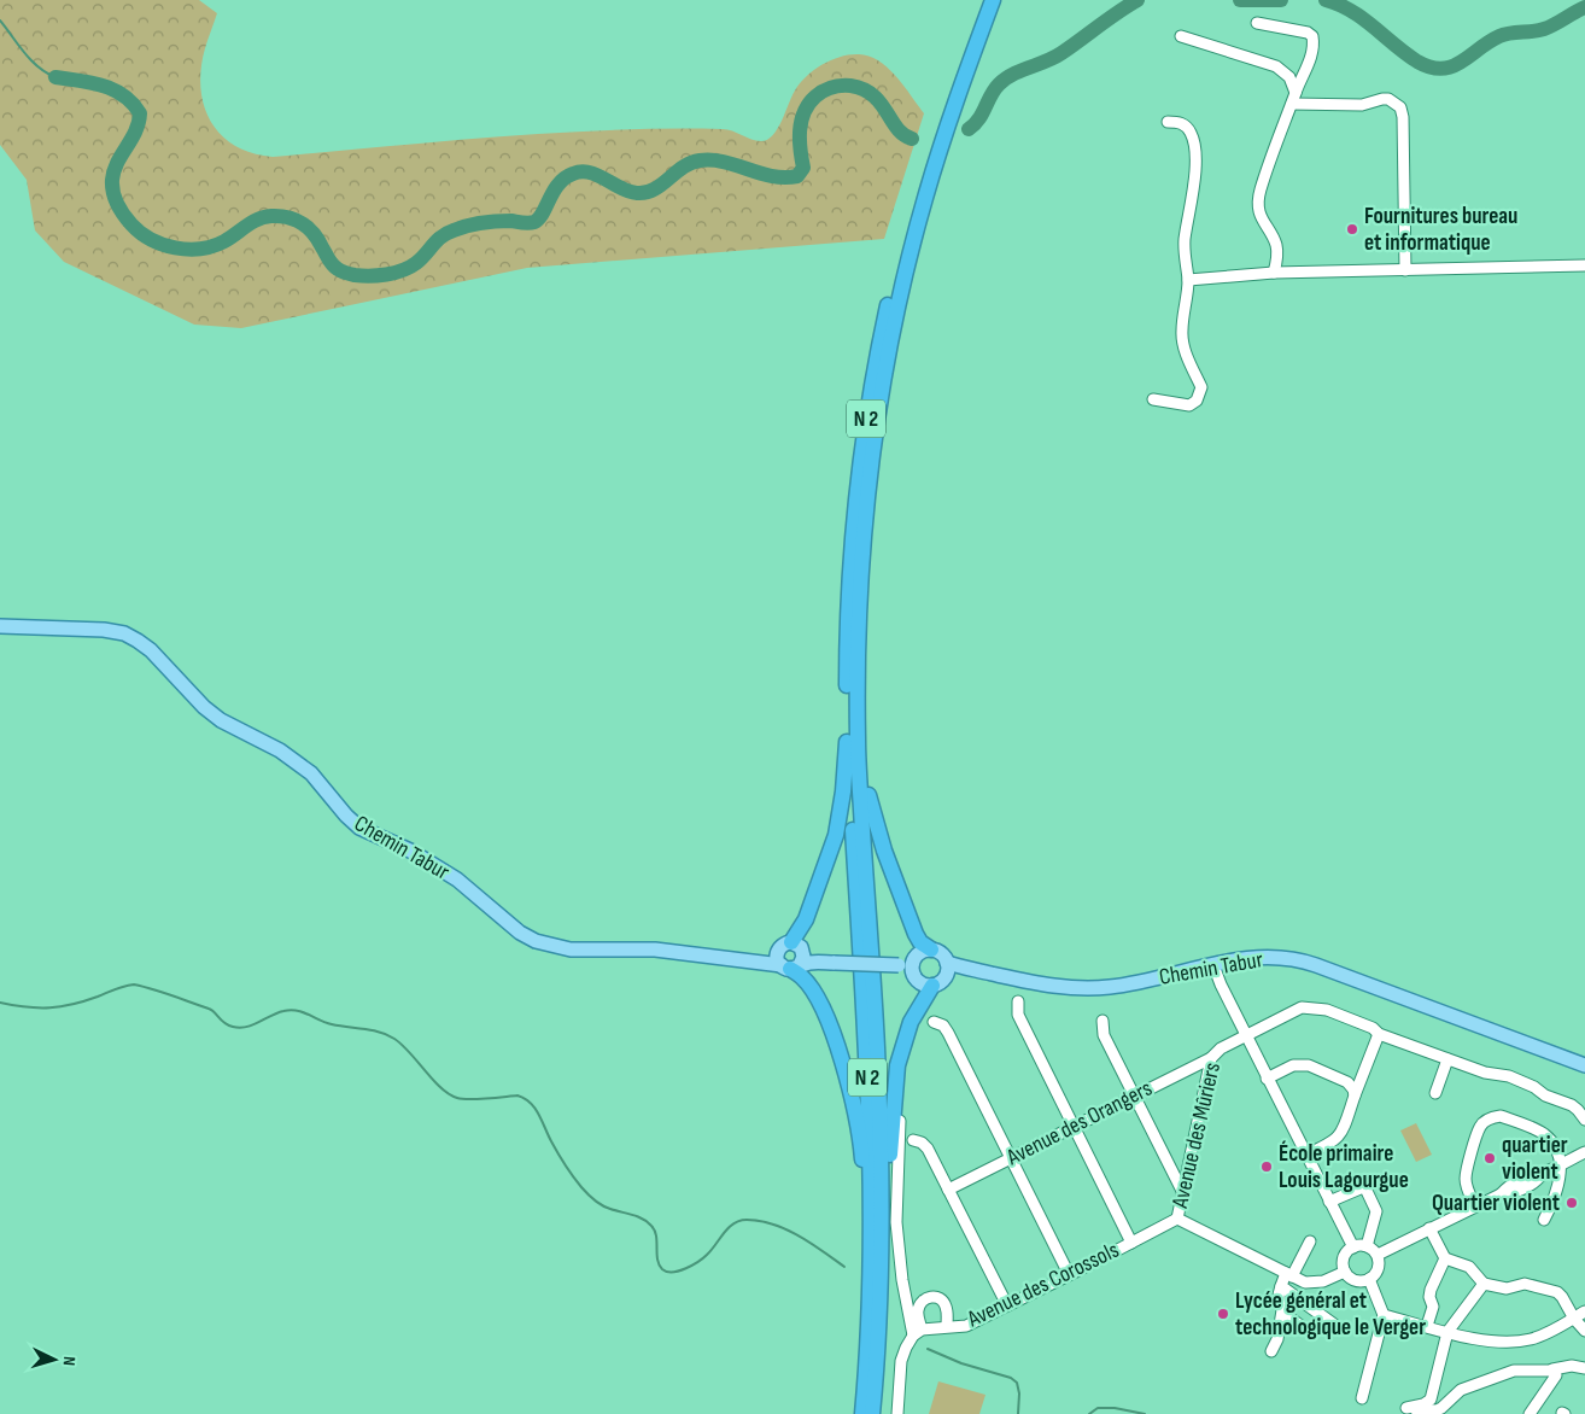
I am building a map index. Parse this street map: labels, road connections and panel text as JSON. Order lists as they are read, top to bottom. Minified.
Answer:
{"streets":{"highway":["N 2"],"main road":["Chemin Tabur"],"street":["Avenue des Orangers","Avenue des Mûriers","Avenue des Corossols"]},"crossings":[["Avenue des Orangers","Avenue des Mûriers"],["Avenue des Mûriers","Avenue des Corossols"]],"places":["Fournitures bureau et informatique","quartier violent","École primaire Louis Lagourgue","Quartier violent","Lycée général et technologique le Verger"],"north":"right"}
